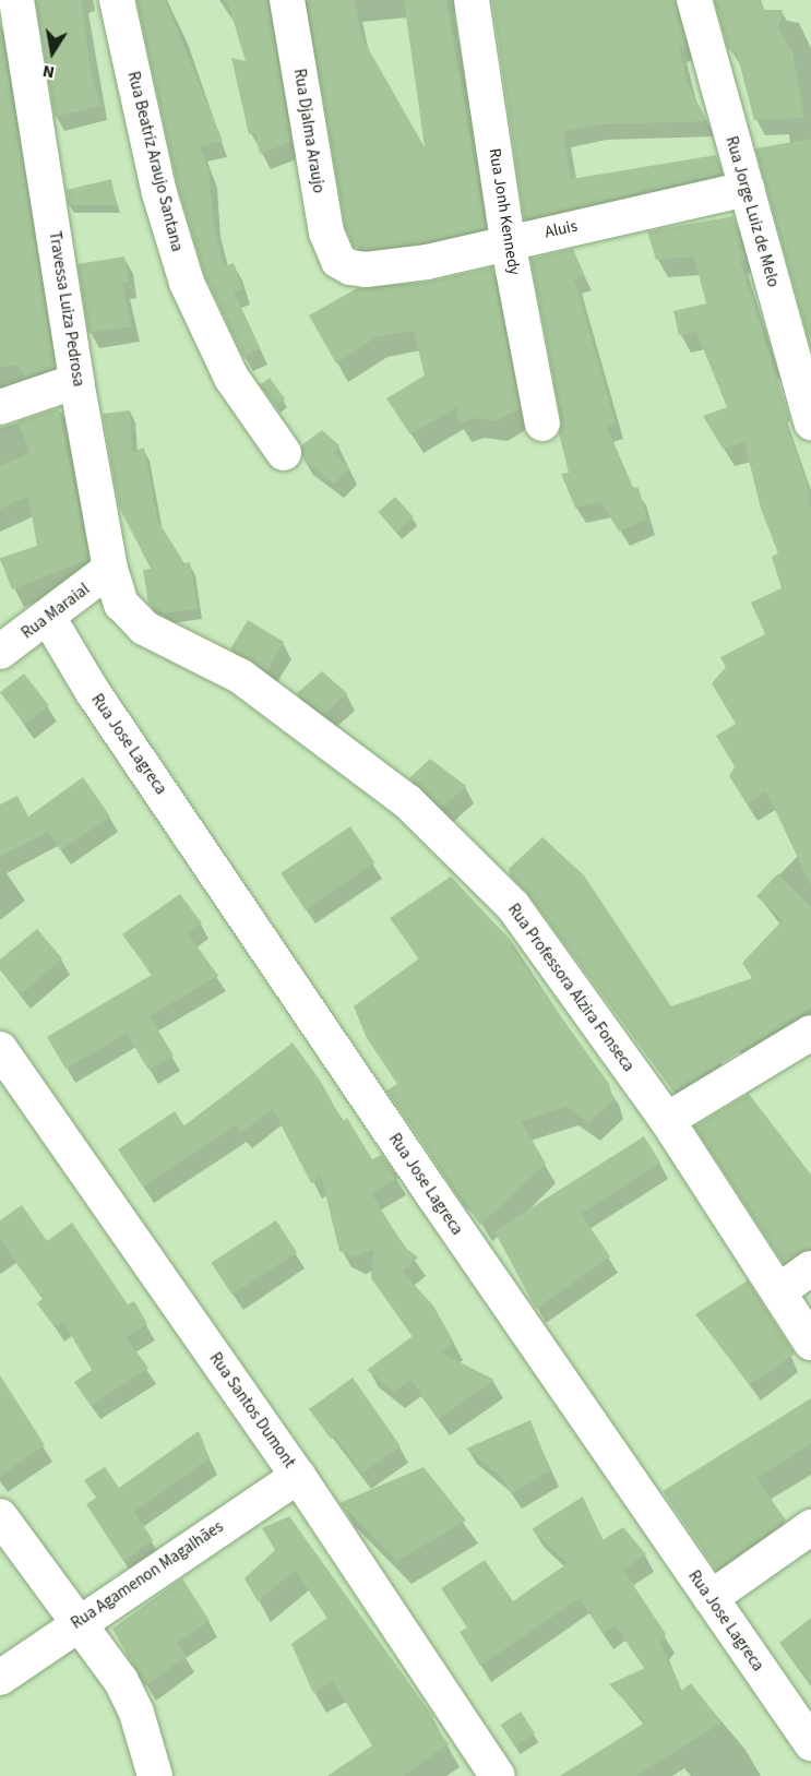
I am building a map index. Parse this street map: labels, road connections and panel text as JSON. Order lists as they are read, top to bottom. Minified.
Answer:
{"streets":{"street":["Rua Djalma Araujo","Rua Beatriz Araujo Santana","Rua Jonh Kennedy","Rua Jorge Luiz de Melo","Aluis","Travessa Luiza Pedrosa","Rua Maraial","Rua Jose Lagreca","Rua Professora Alzira Fonseca","Rua Santos Dumont","Rua Agamenon Magalhães"]},"crossings":[["Rua Djalma Araujo","Aluis"],["Rua Jonh Kennedy","Aluis"],["Rua Jorge Luiz de Melo","Aluis"],["Travessa Luiza Pedrosa","Rua Maraial"],["Travessa Luiza Pedrosa","Rua Professora Alzira Fonseca"],["Rua Maraial","Rua Jose Lagreca"],["Rua Santos Dumont","Rua Agamenon Magalhães"]],"north":"bottom"}
